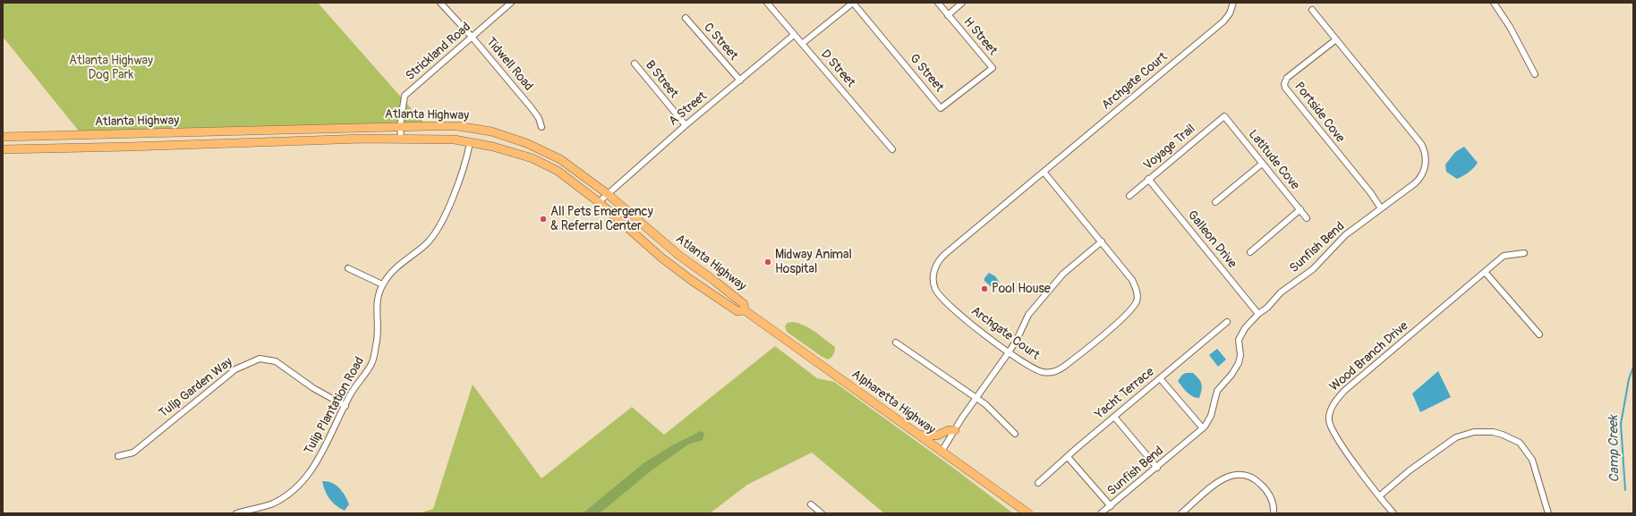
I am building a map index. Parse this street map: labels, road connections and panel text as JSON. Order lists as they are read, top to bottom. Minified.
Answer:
{"streets":{"main road":["Atlanta Highway","Alpharetta Highway"],"street":["H Street","C Street","Strickland Road","Tidwell Road","D Street","G Street","B Street","Archgate Court","A Street","Portside Cove","Voyage Trail","Latitude Cove","Galleon Drive","Sunfish Bend","Wood Branch Drive","Tulip Garden Way","Yacht Terrace","Tulip Plantation Road"]},"crossings":[["H Street","G Street"],["C Street","A Street"],["Strickland Road","Tidwell Road"],["Strickland Road","Atlanta Highway"],["D Street","A Street"],["B Street","A Street"],["A Street","Atlanta Highway"],["Portside Cove","Sunfish Bend"],["Atlanta Highway","Alpharetta Highway"],["Atlanta Highway","Tulip Plantation Road"],["Voyage Trail","Latitude Cove"],["Voyage Trail","Galleon Drive"],["Galleon Drive","Sunfish Bend"],["Tulip Garden Way","Tulip Plantation Road"]],"water":["Camp Creek"],"parks":["Atlanta Highway Dog Park"],"places":["All Pets Emergency & Referral Center","Midway Animal Hospital","Pool House"]}
